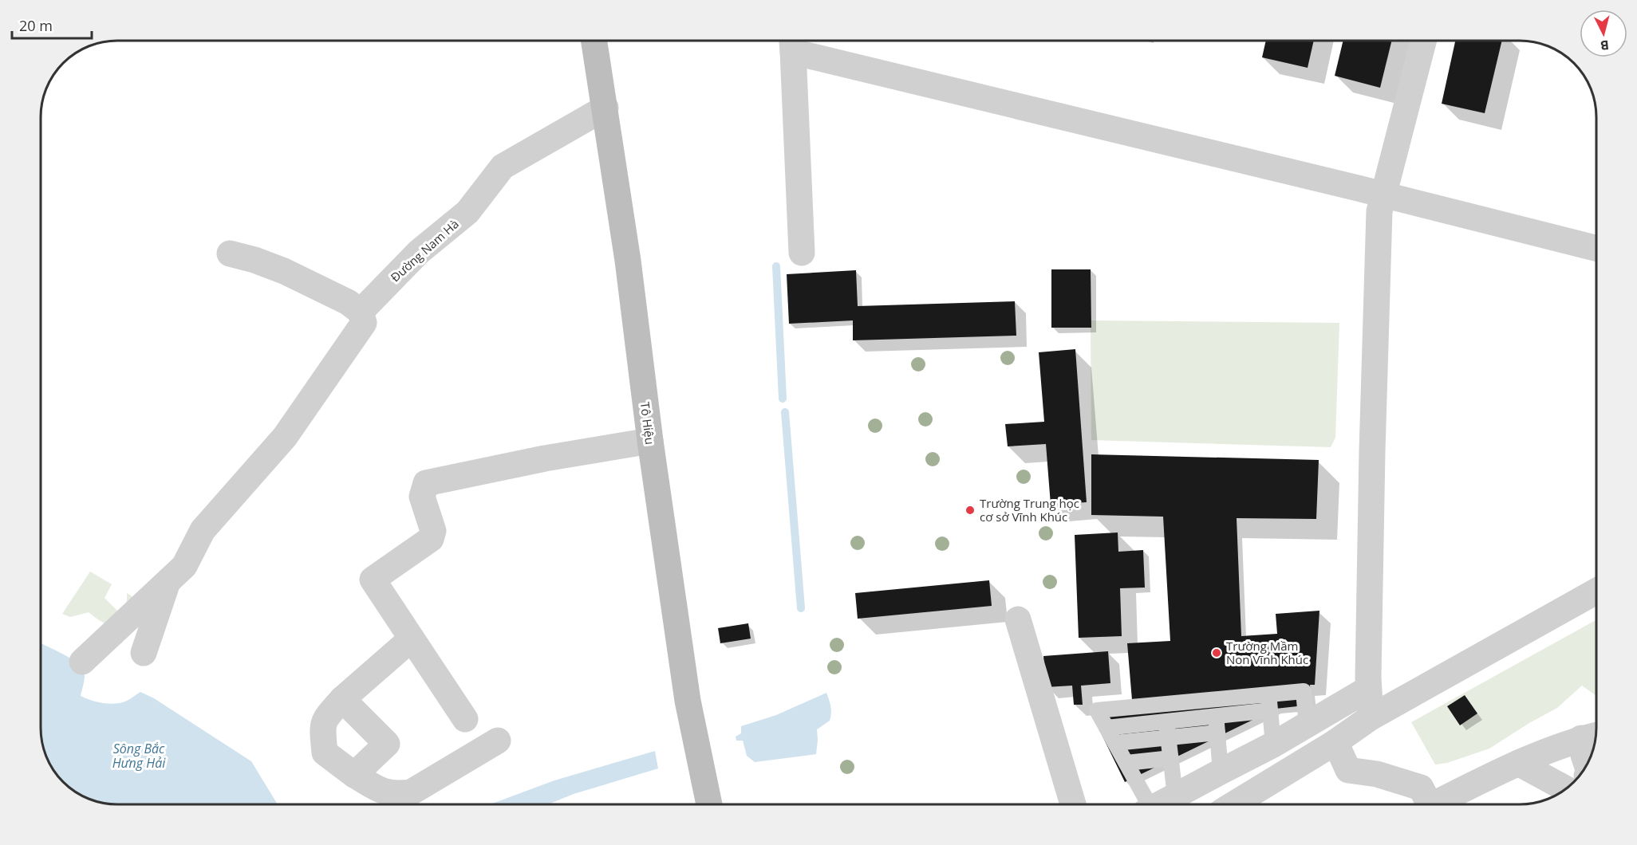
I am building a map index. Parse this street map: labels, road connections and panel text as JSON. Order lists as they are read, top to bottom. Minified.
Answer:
{"streets":{"main road":["Tô Hiệu"],"street":["Đường Nam Hà"]},"crossings":[["Đường Nam Hà","Tô Hiệu"]],"water":["Sông Bắc Hưng Hải"],"places":["Trường Trung học cơ sở Vĩnh Khúc","Trường Mầm Non Vĩnh Khúc"],"scale_bar":"20 m","north":"bottom"}
